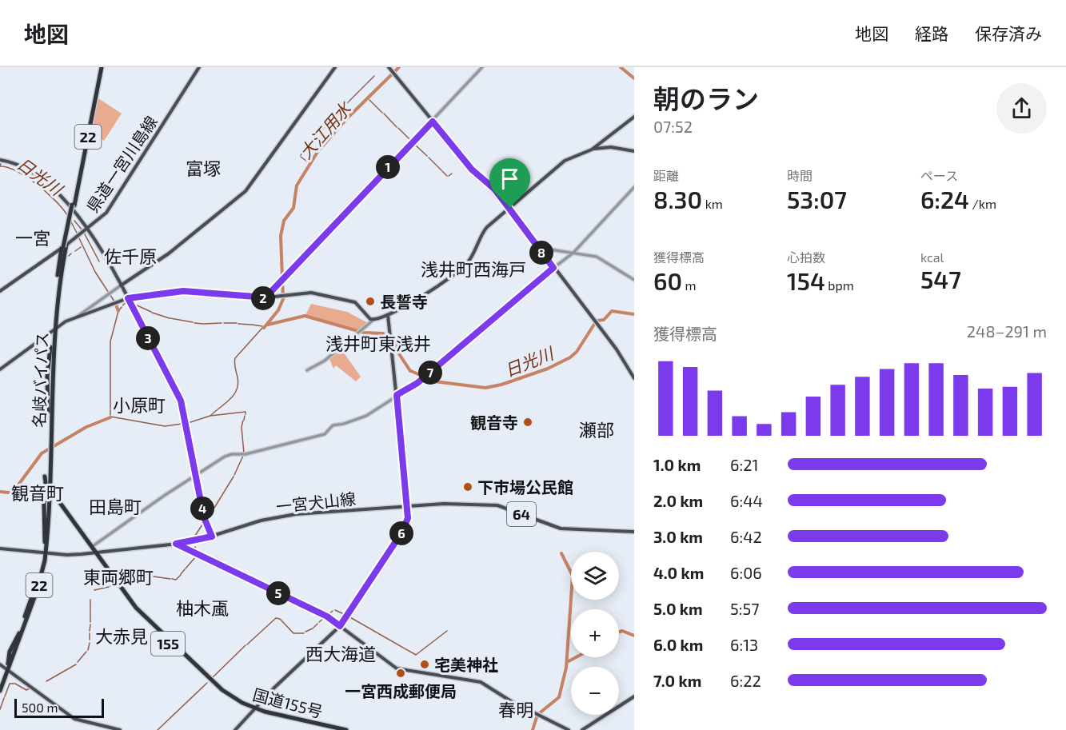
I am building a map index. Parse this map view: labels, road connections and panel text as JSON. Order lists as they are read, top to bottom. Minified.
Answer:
{"streets":{"highway":["22","名岐バイパス","155","国道155号"],"main road":["県道一宮川島線","一宮犬山線","64"]},"crossings":[["22","名岐バイパス"],["県道一宮川島線","名岐バイパス"],["名岐バイパス","一宮犬山線"],["名岐バイパス","国道155号"],["一宮犬山線","国道155号"]],"districts":["富塚","一宮","佐千原","浅井町西海戸","浅井町東浅井","小原町","瀬部","観音町","田島町","東両郷町","柚木颪","大赤見","西大海道","春明"],"water":["大江用水","日光川"],"places":["長誓寺","観音寺","下市場公民館","宅美神社","一宮西成郵便局"],"scale_bar":"500 m","page":{"header":"地図","nav":["地図","経路","保存済み"],"heading":["朝のラン","07:52"],"stats":[["距離","8.30 km"],["時間","53:07"],["ペース","6:24 /km"],["獲得標高","60 m"],["心拍数","154 bpm"],["kcal","547"]],"pins":["1","8","2","3","7","4","6","5"],"chart":["獲得標高","248–291 m"],"list":[{"name":"1.0 km","note":"6:21"},{"name":"2.0 km","note":"6:44"},{"name":"3.0 km","note":"6:42"},{"name":"4.0 km","note":"6:06"},{"name":"5.0 km","note":"5:57"},{"name":"6.0 km","note":"6:13"},{"name":"7.0 km","note":"6:22"}],"map_buttons":["+","−"],"scale":"500 m"}}
